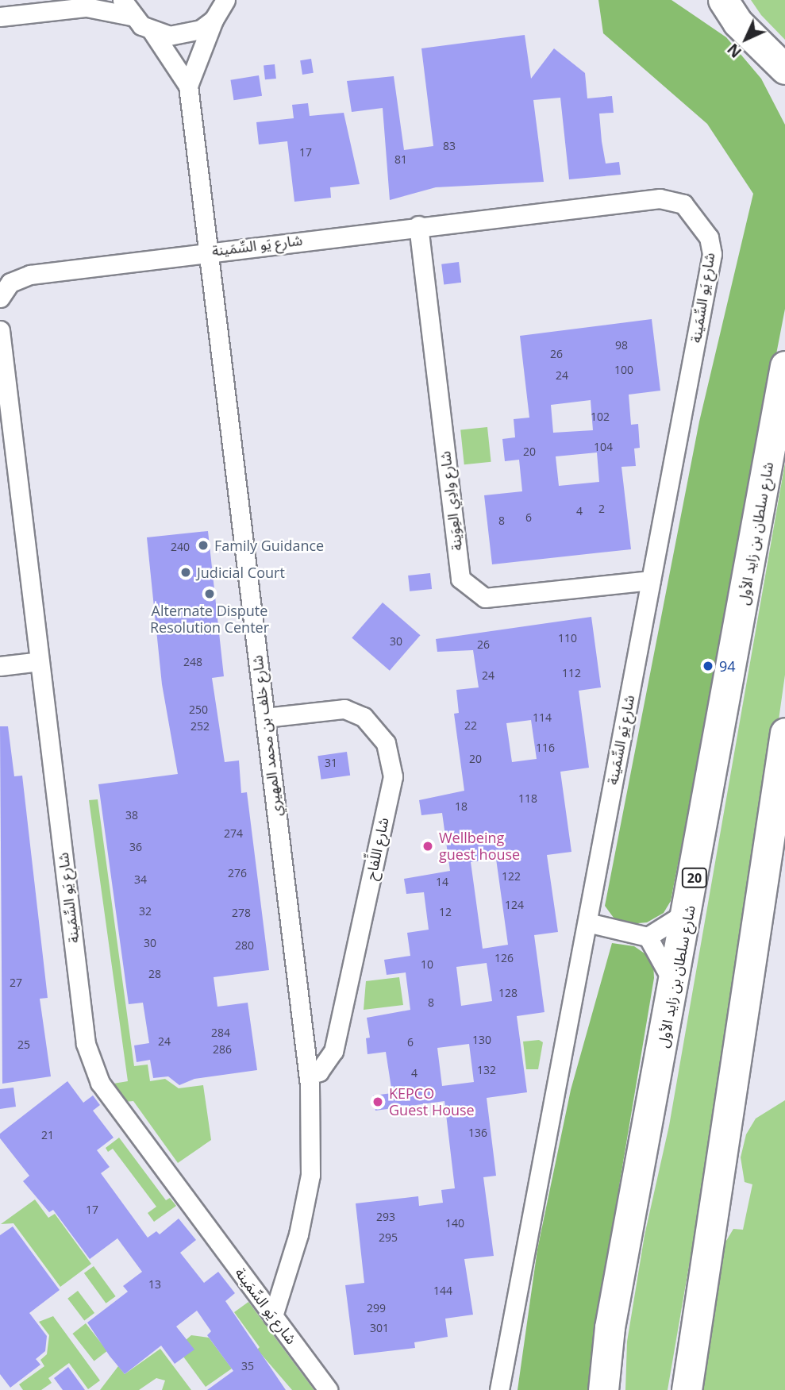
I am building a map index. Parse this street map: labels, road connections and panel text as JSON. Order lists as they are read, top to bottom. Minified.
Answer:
{"streets":{"main road":["شارع سلطان بن زايد الأول","20"],"street":["شارع يَو السِّمَينة","شارع وادِي العِوَينة","شارع خلف بن محمد المهيري","شارع اللِّفاح"]},"crossings":[["شارع يَو السِّمَينة","شارع وادِي العِوَينة"],["شارع يَو السِّمَينة","شارع خلف بن محمد المهيري"],["شارع خلف بن محمد المهيري","شارع اللِّفاح"]],"places":["Family Guidance","Judicial Court","Alternate Dispute Resolution Center","94","Wellbeing guest house","KEPCO Guest House"],"house_numbers":["83","17","81","98","26","100","24","102","104","20","2","4","6","8","240","110","30","26","248","112","24","250","114","22","252","116","20","31","118","18","38","274","36","276","122","34","14","124","32","12","278","30","280","126","10","28","27","128","8","284","130","24","6","25","286","132","4","136","21","17","293","140","295","13","144","299","301","35"],"north":"bottom left"}
